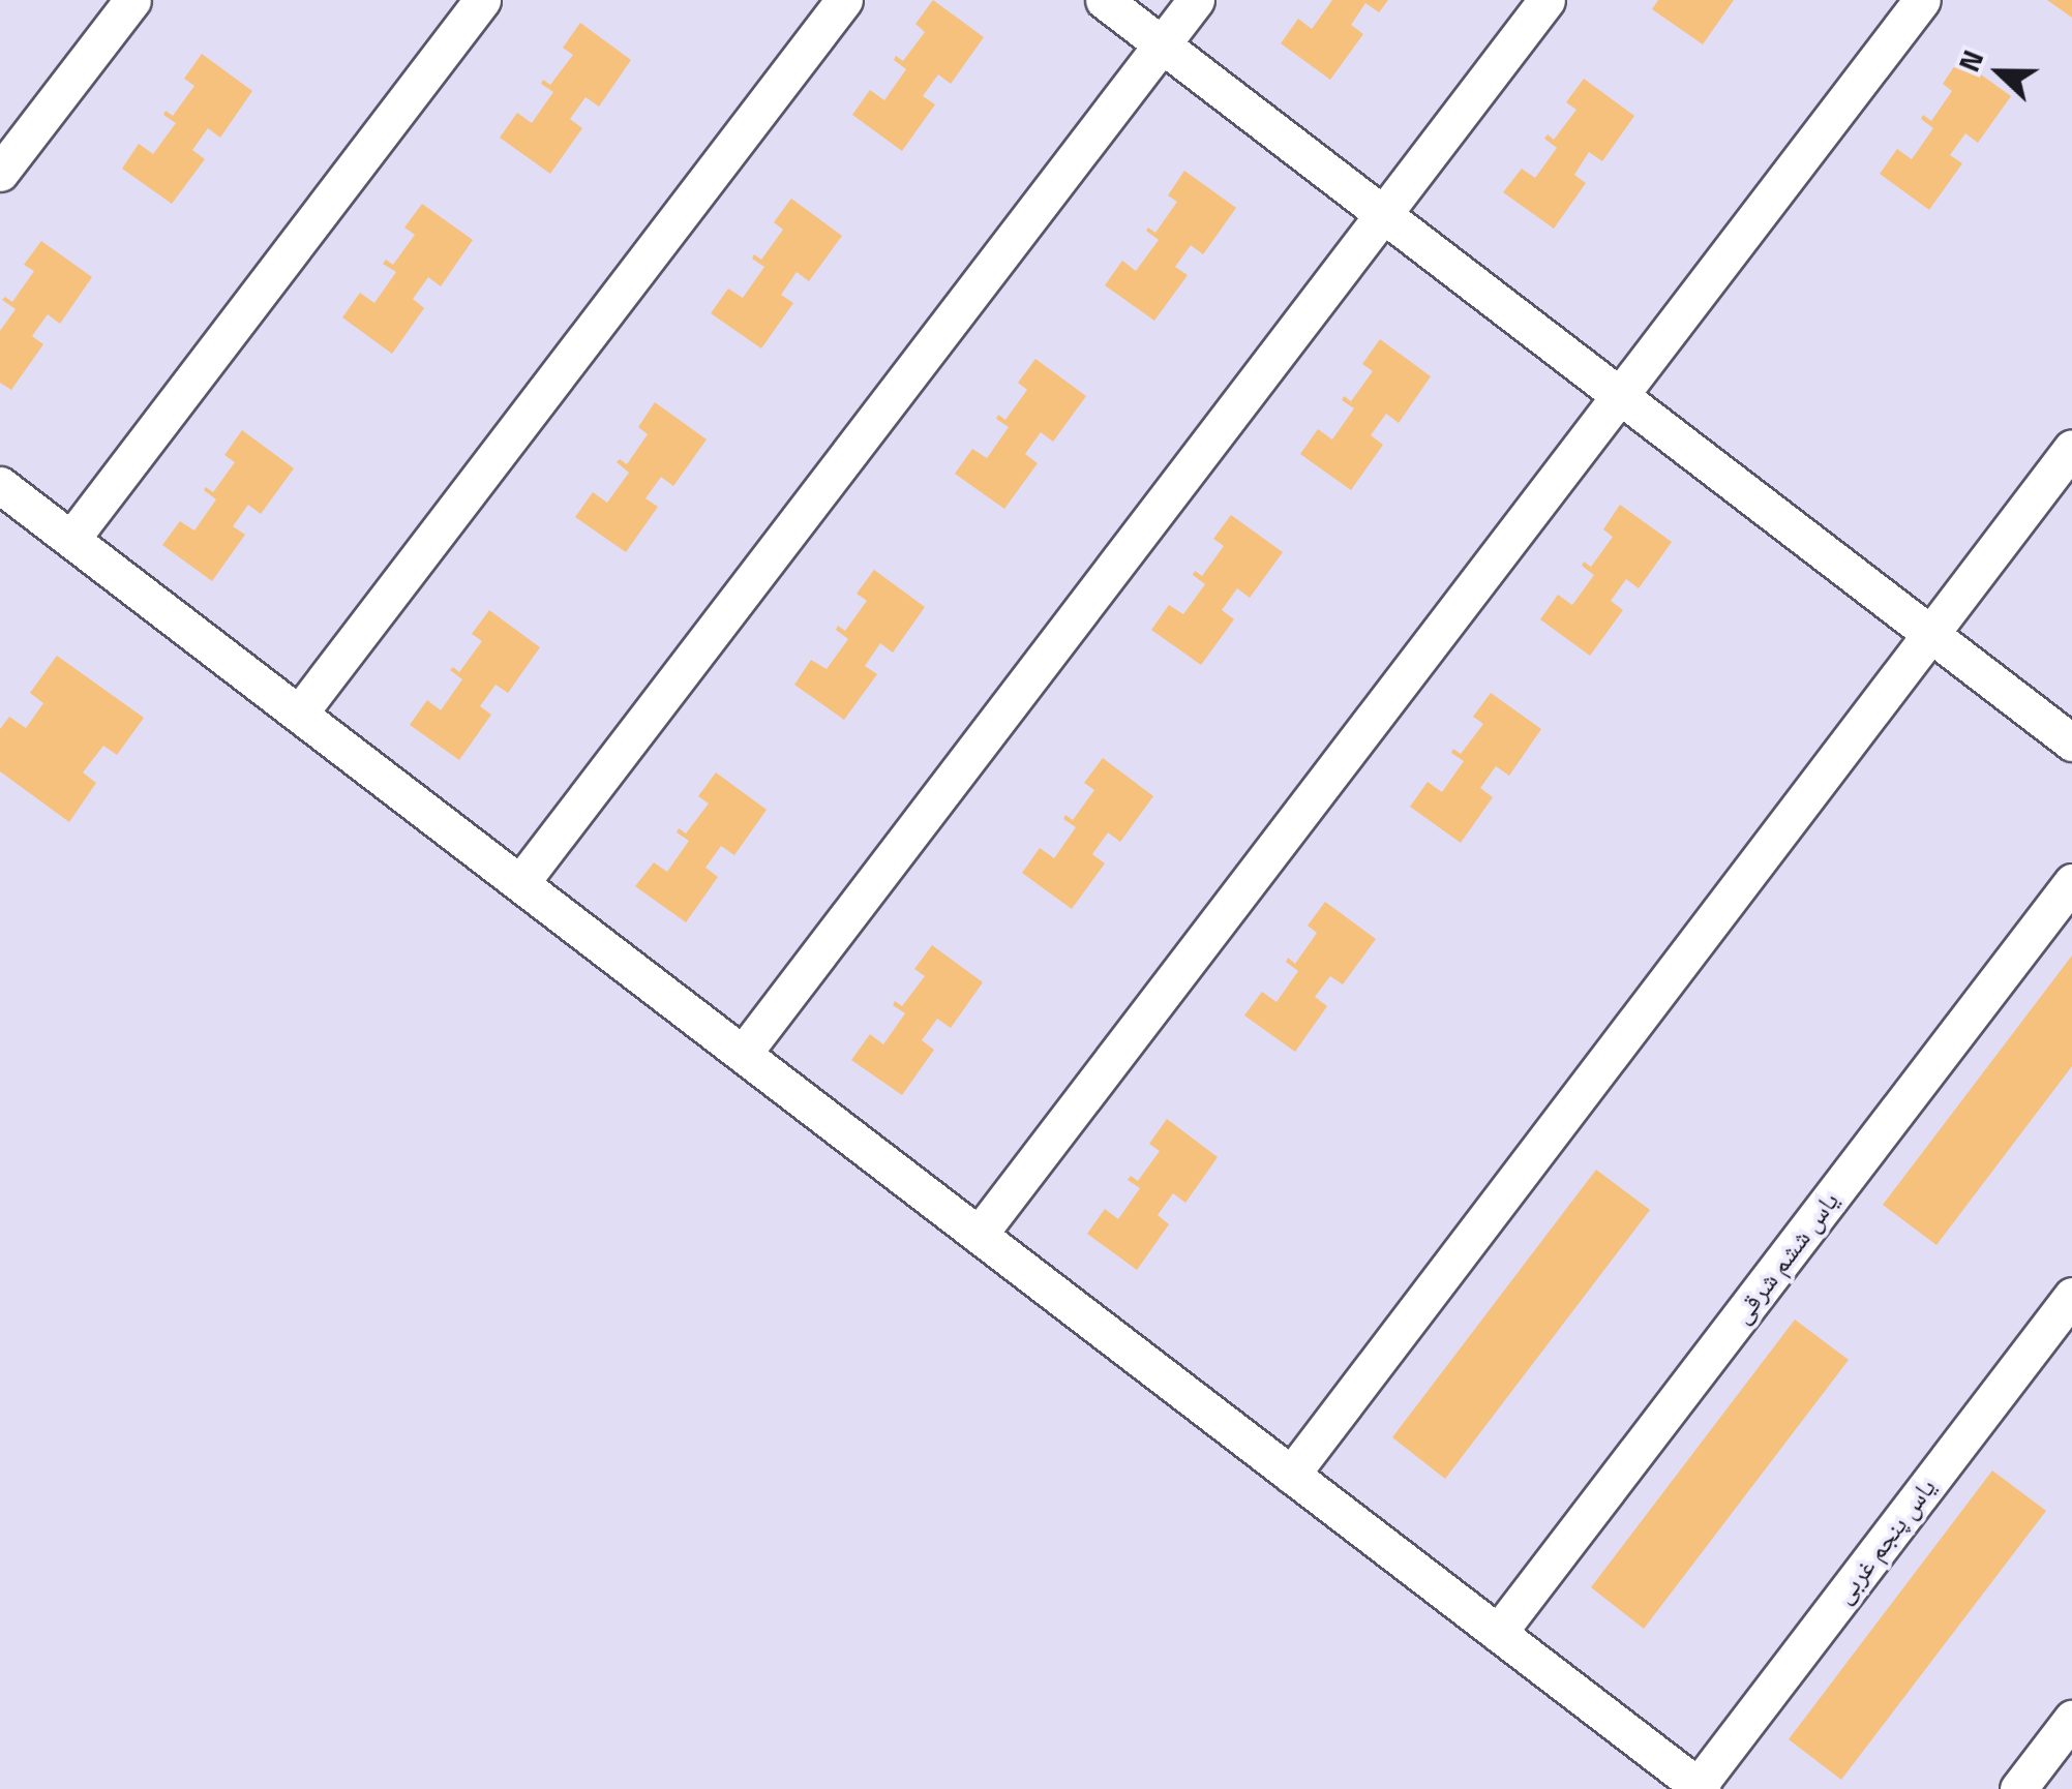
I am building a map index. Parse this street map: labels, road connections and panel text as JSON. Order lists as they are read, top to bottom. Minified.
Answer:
{"streets":{"street":["یاس ششم شرقی","یاس پنجم غربی"]},"north":"left"}
